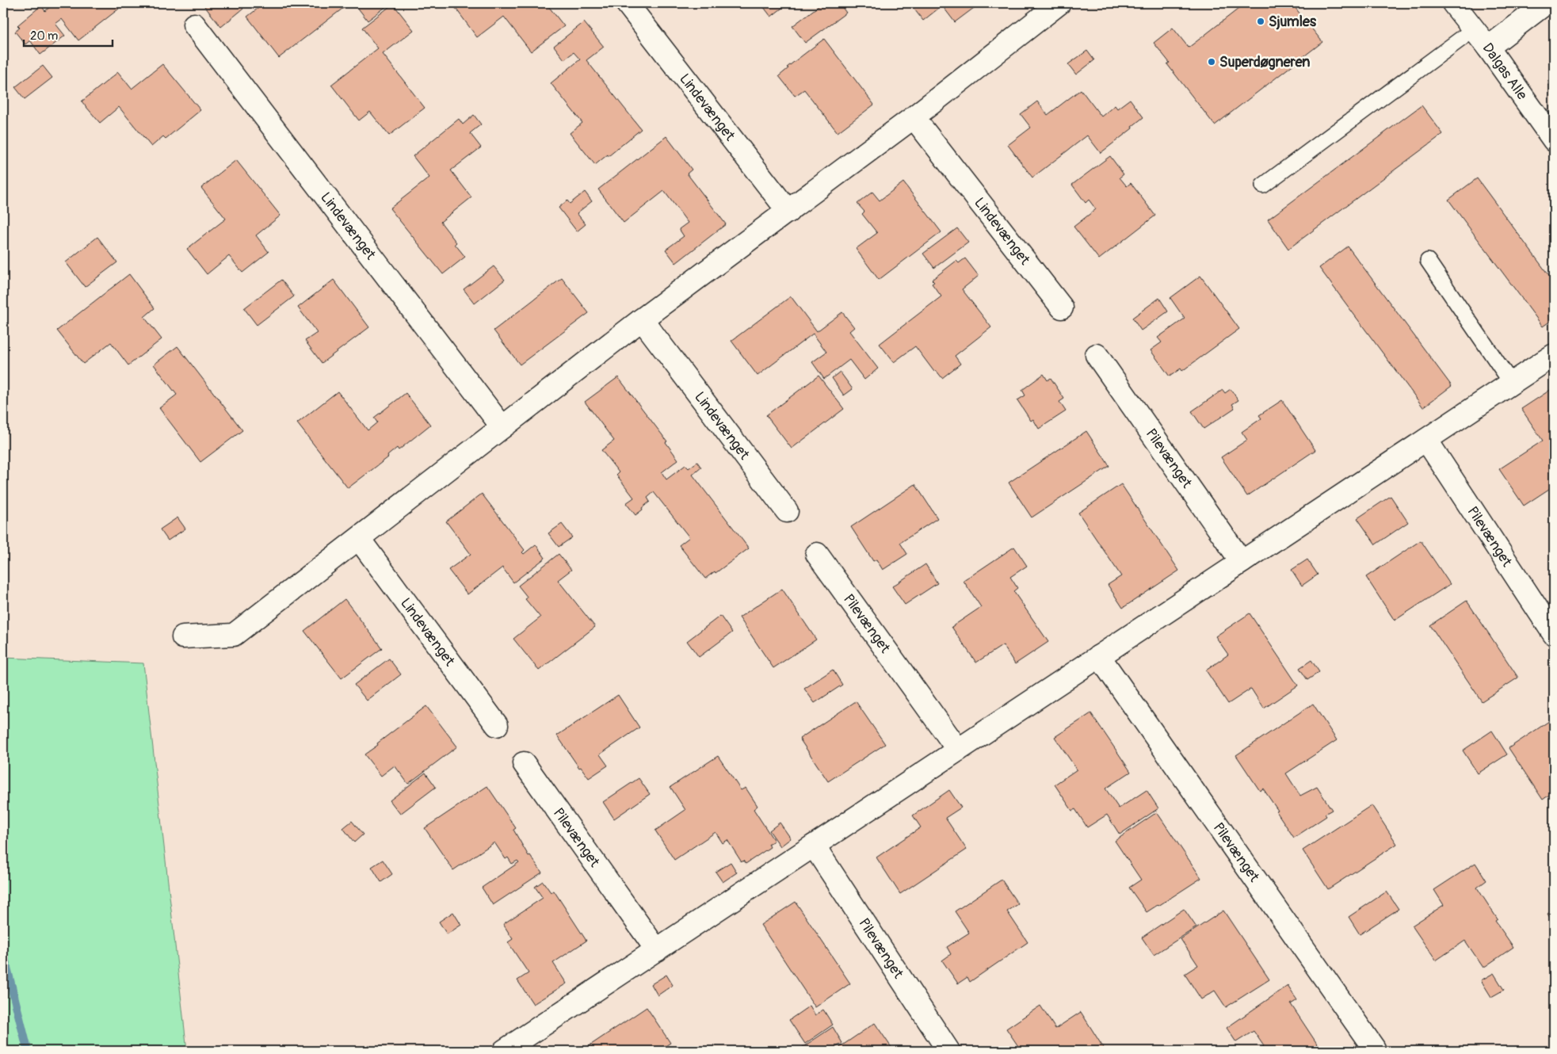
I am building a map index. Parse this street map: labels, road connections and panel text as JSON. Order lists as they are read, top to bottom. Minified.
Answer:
{"streets":{"street":["Dalgas Alle","Lindevænget","Pilevænget"]},"places":["Sjumles","Superdøgneren"],"scale_bar":"20 m"}
